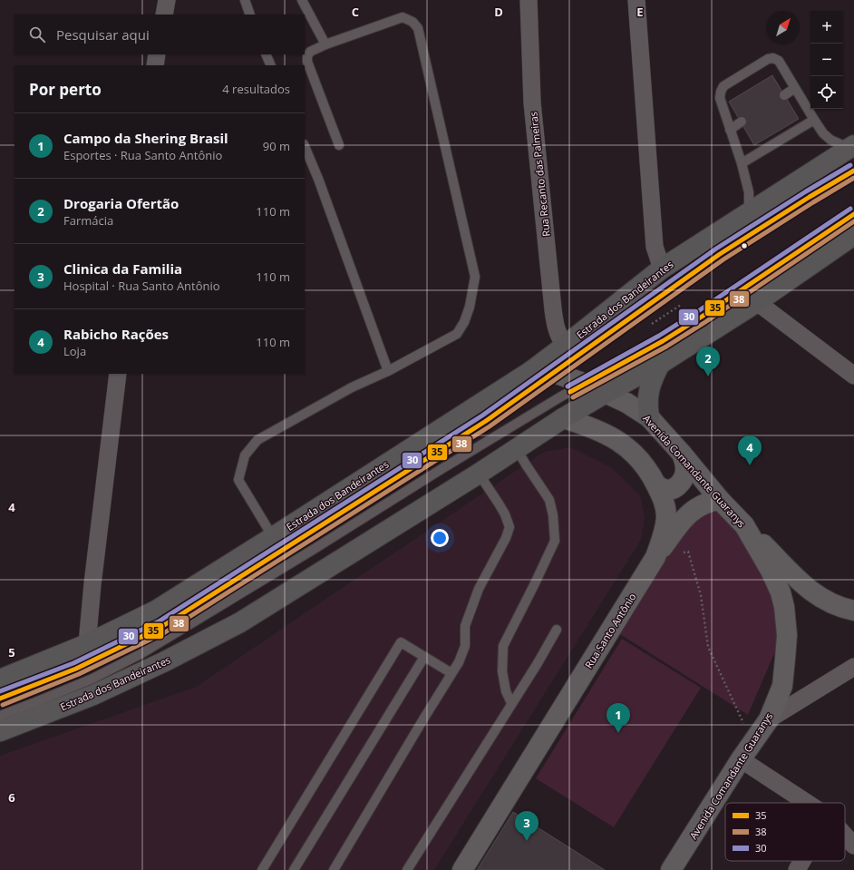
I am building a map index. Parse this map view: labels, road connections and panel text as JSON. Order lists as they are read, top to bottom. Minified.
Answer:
{"streets":{"main road":["Estrada dos Bandeirantes"],"street":["Rua Recanto das Palmeiras","Avenida Comandante Guaranys","Rua Santo Antônio"]},"crossings":[["Rua Recanto das Palmeiras","Estrada dos Bandeirantes"],["Estrada dos Bandeirantes","Avenida Comandante Guaranys"],["Estrada dos Bandeirantes","Rua Santo Antônio"]],"lines":["transit line 30","transit line 35","transit line 38"],"legend":["35","38","30"],"north":"top right","page":{"map_buttons":["+","−"],"search":"Pesquisar aqui","heading":["Por perto","4 resultados"],"list":[{"mark":"1","name":"Campo da Shering Brasil","note":"Esportes · Rua Santo Antônio","value":"90 m"},{"mark":"2","name":"Drogaria Ofertão","note":"Farmácia","value":"110 m"},{"mark":"3","name":"Clinica da Familia","note":"Hospital · Rua Santo Antônio","value":"110 m"},{"mark":"4","name":"Rabicho Rações","note":"Loja","value":"110 m"}],"pins":["2","4","1","3"]},"grid":{"columns":["C","D","E"],"rows":["4","5","6"]}}
